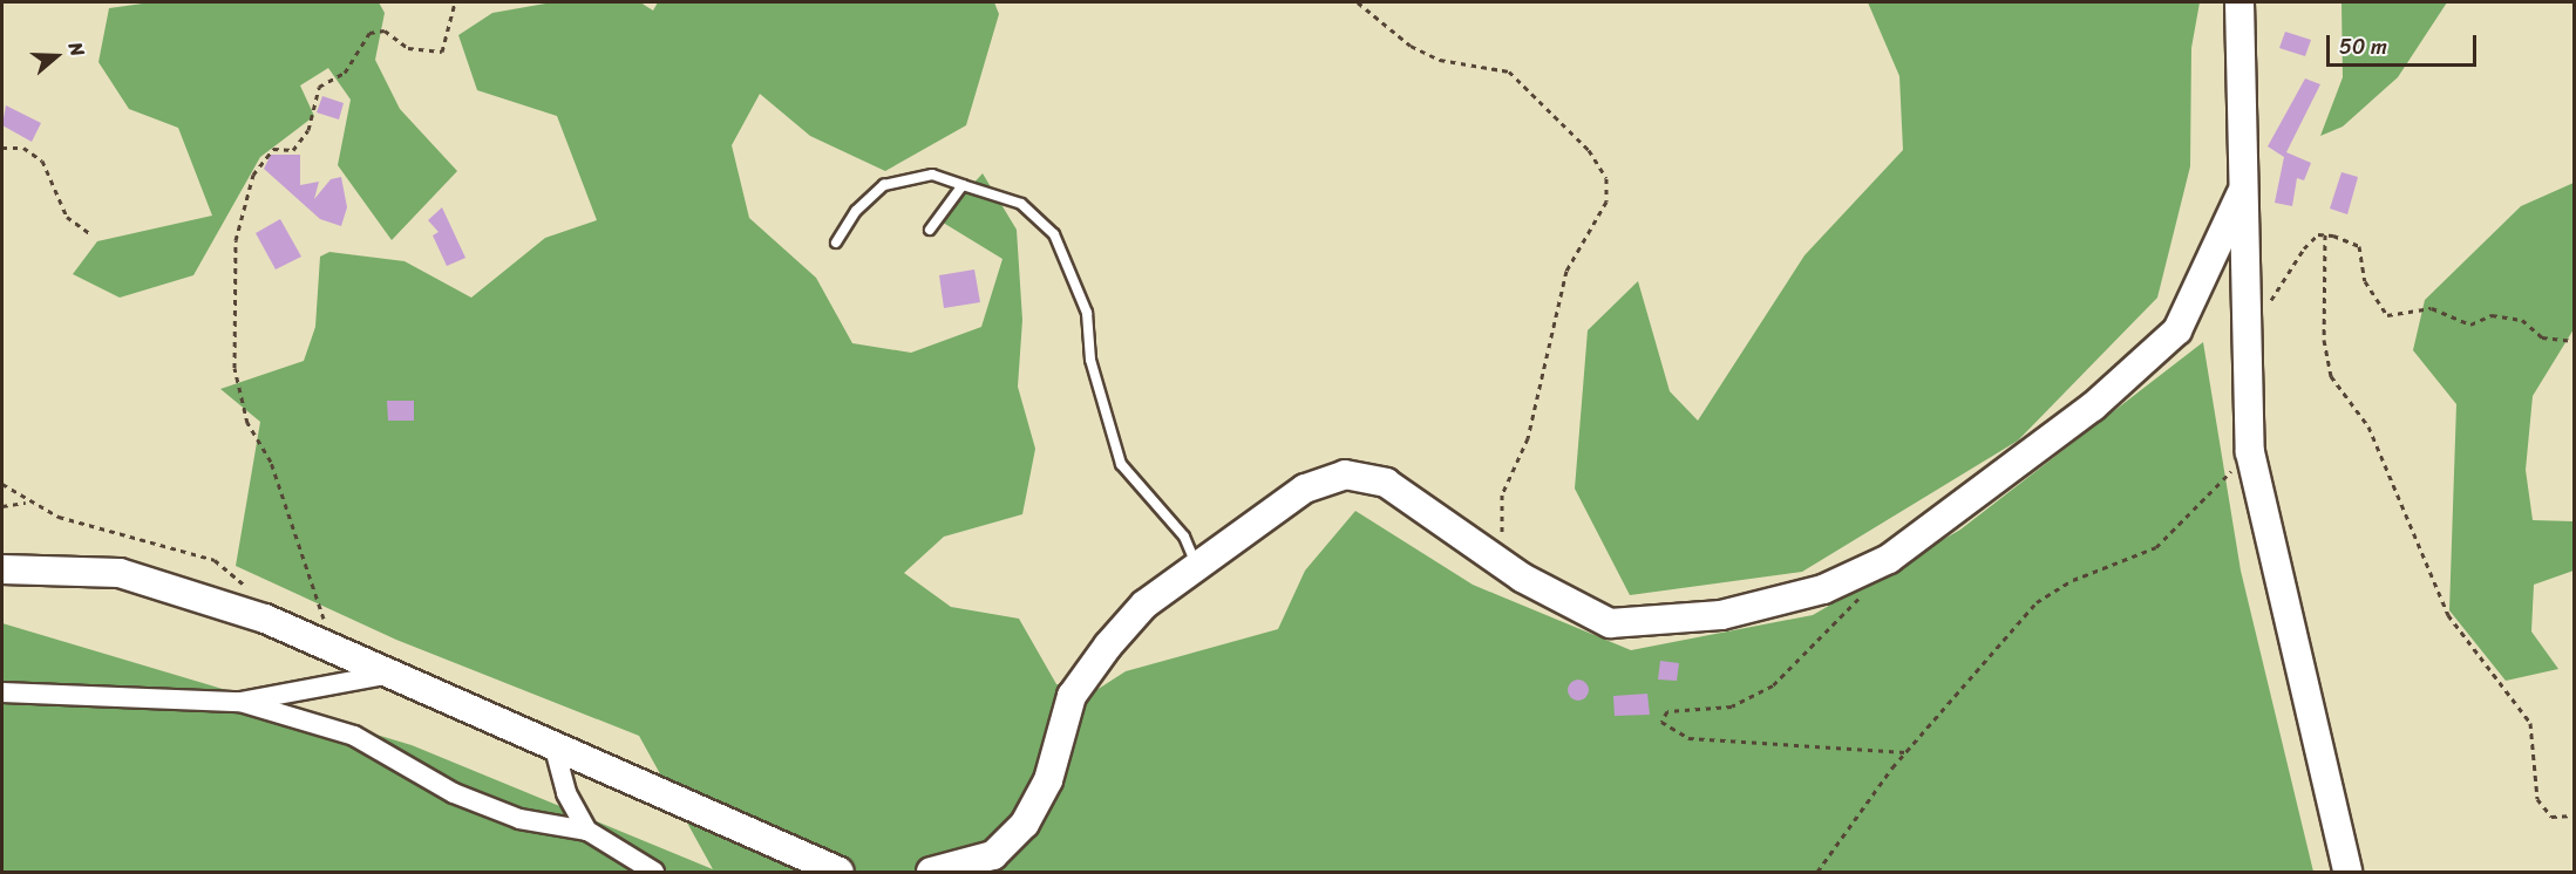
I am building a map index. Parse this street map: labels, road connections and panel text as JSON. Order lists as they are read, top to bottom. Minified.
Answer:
{"scale_bar":"50 m","north":"right"}
